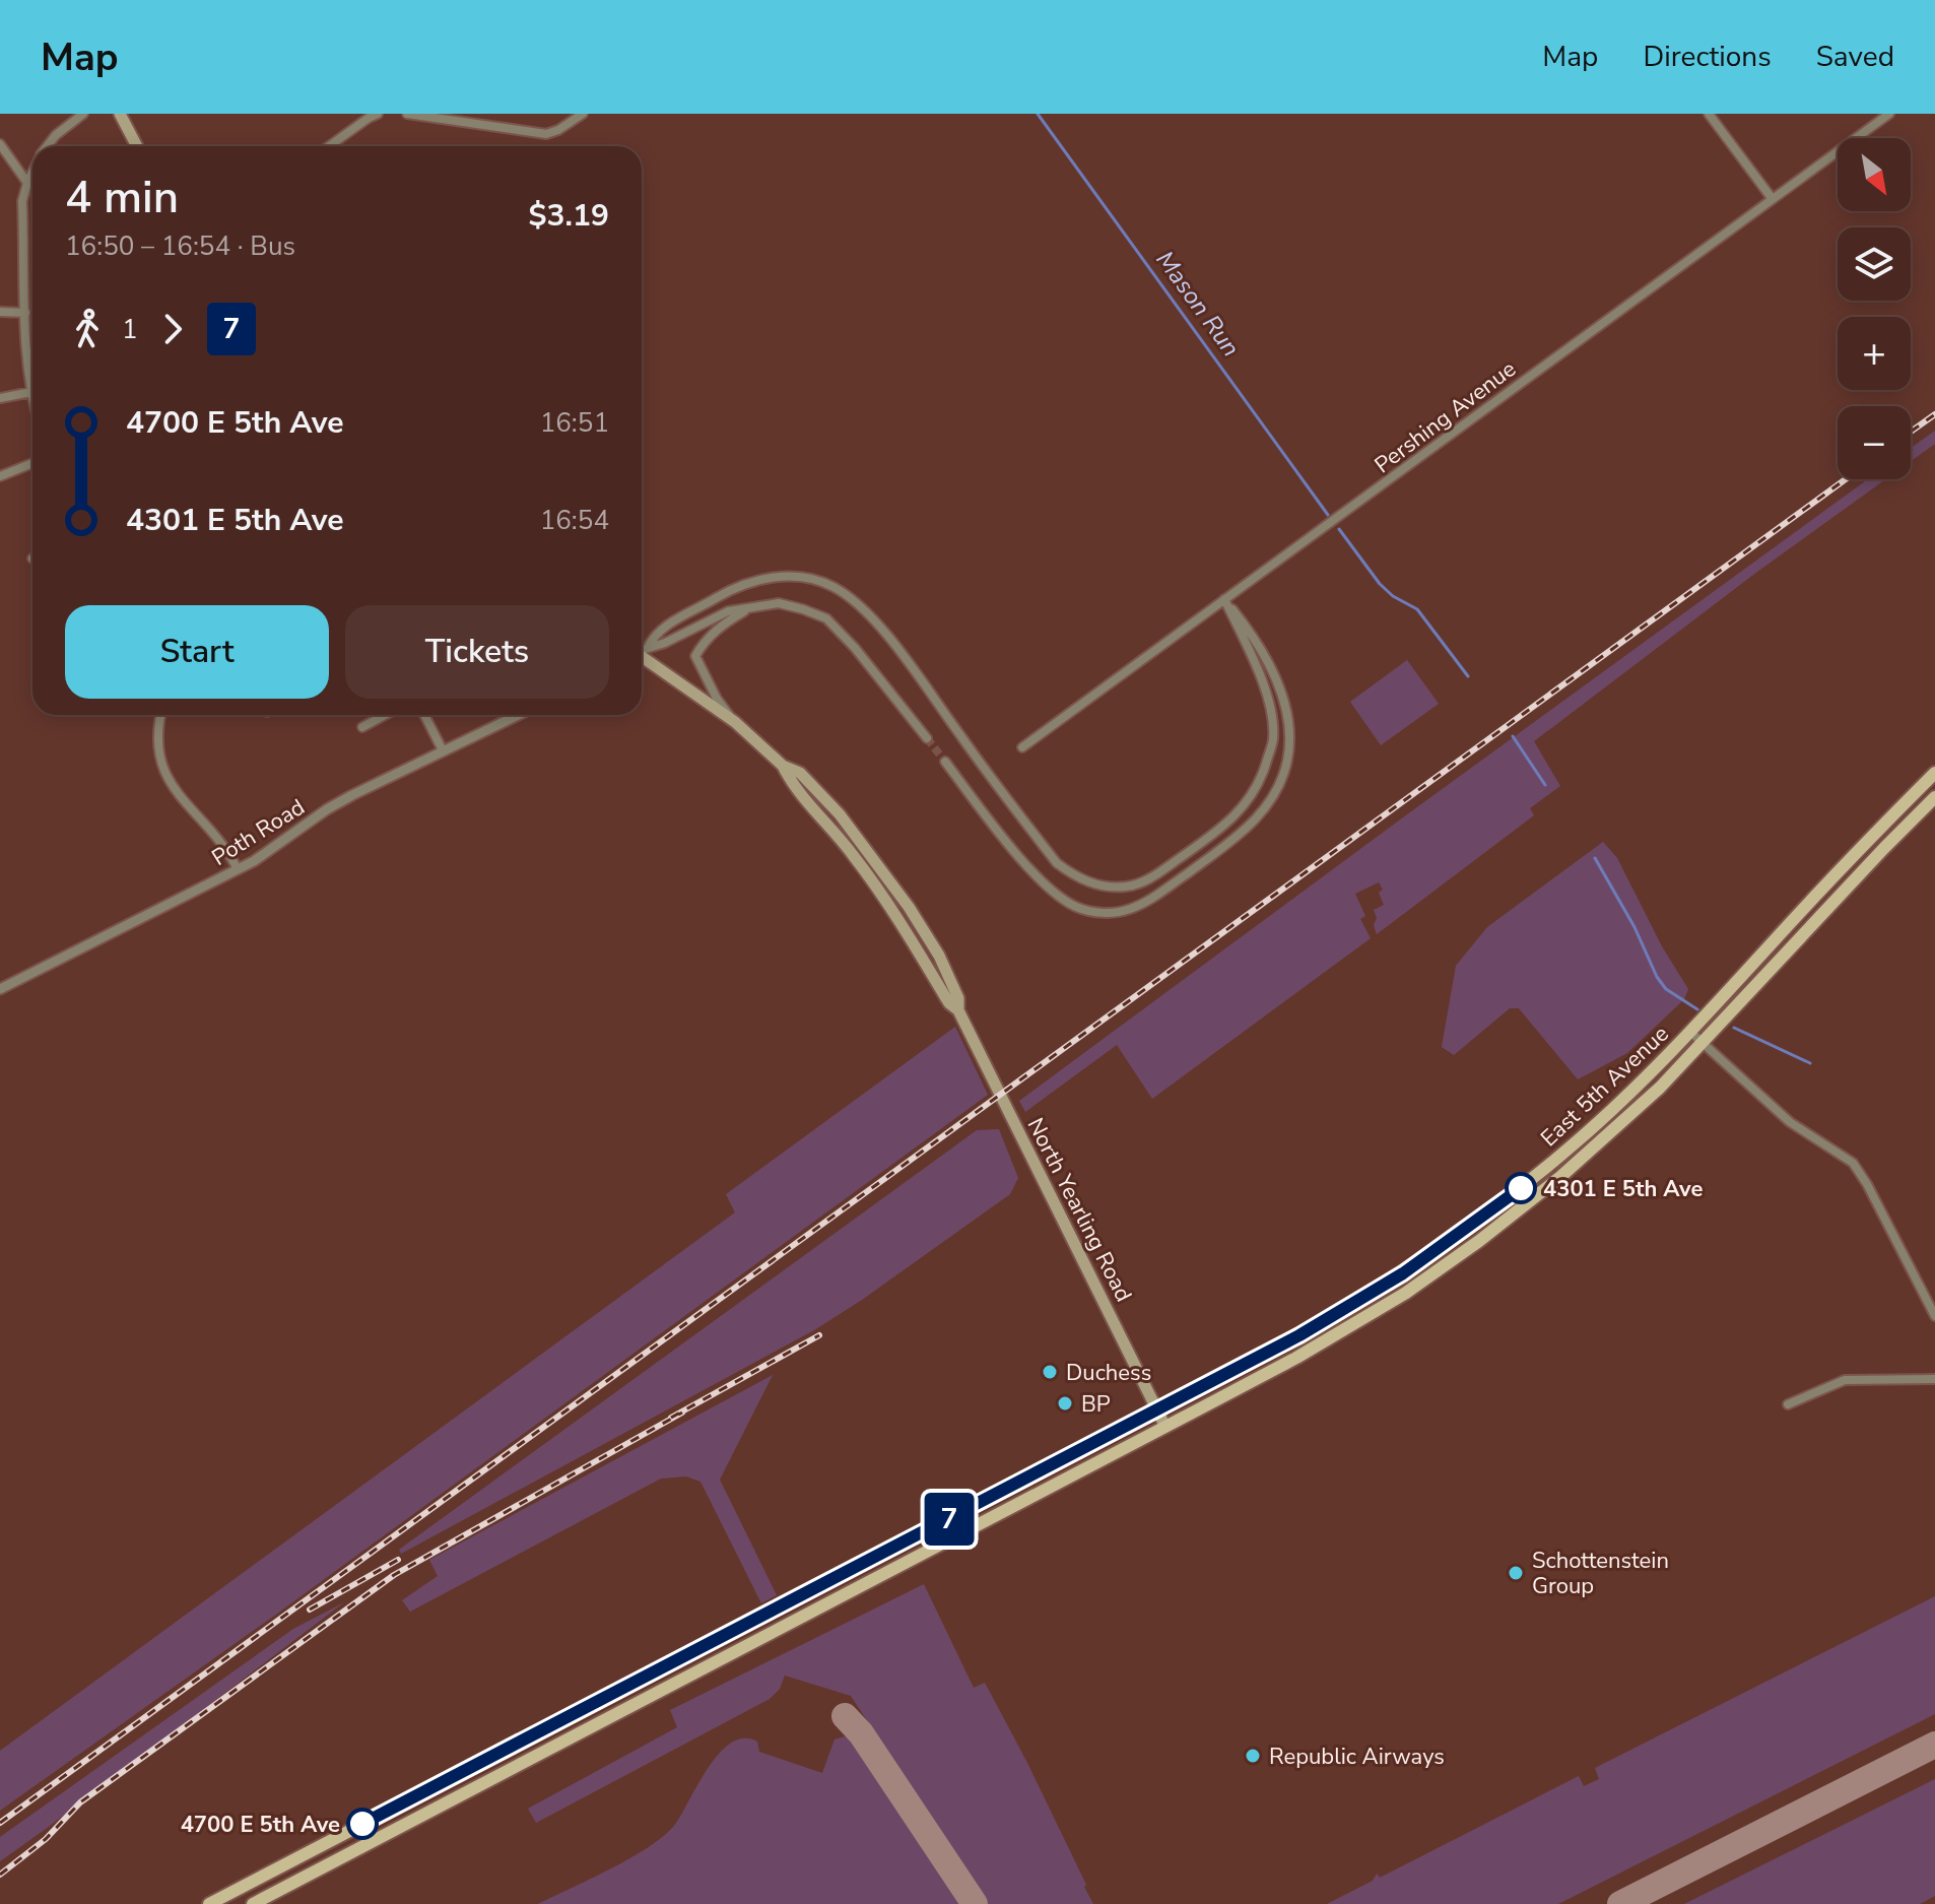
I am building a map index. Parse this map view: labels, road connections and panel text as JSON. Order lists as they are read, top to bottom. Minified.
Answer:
{"streets":{"main road":["East 5th Avenue","North Yearling Road"],"street":["Pershing Avenue","Poth Road"]},"crossings":[["East 5th Avenue","North Yearling Road"]],"water":["Mason Run"],"places":["4301 E 5th Ave","Duchess","BP","Schottenstein Group","Republic Airways","4700 E 5th Ave"],"lines":["bus line 7"],"north":"bottom right","page":{"header":"Map","nav":["Map","Directions","Saved"],"on_map":"7","map_buttons":["+","−"],"heading":["4 min","16:50 – 16:54 · Bus","$3.19"],"legs":["1","7"],"list":[{"name":"4700 E 5th Ave","value":"16:51"},{"name":"4301 E 5th Ave","value":"16:54"}],"buttons":["Start","Tickets"]}}
